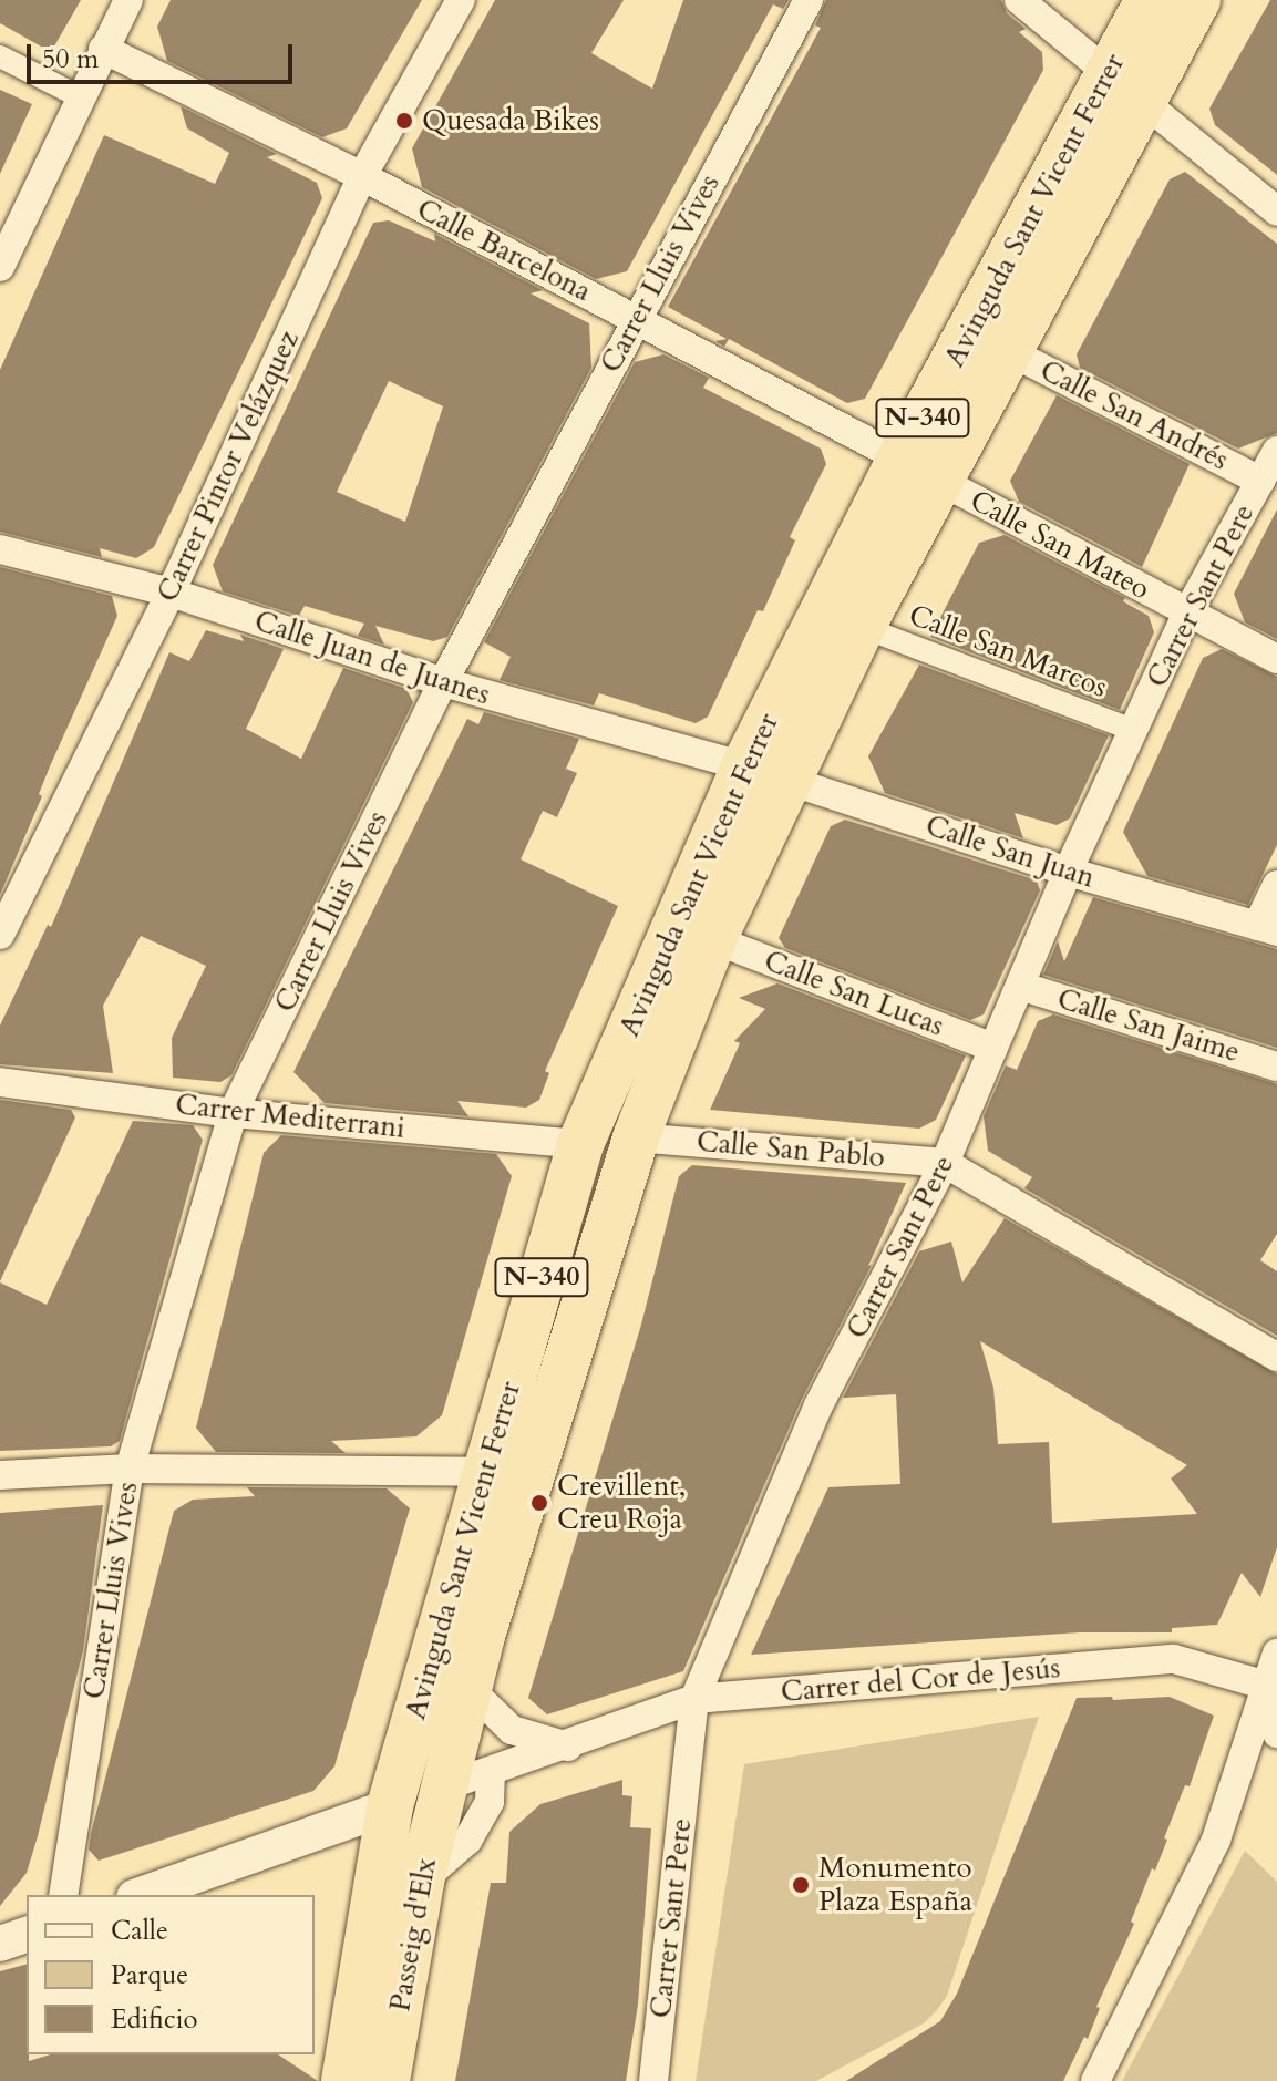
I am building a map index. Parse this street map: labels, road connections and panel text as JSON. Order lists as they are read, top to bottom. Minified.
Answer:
{"streets":{"highway":["Avinguda Sant Vicent Ferrer","N-340","Passeig d'Elx"],"street":["Calle Barcelona","Carrer Lluis Vives","Calle San Andrés","Carrer Pintor Velázquez","Calle San Mateo","Carrer Sant Pere","Calle San Marcos","Calle Juan de Juanes","Calle San Juan","Calle San Lucas","Calle San Jaime","Carrer Mediterrani","Calle San Pablo","Carrer del Cor de Jesús"]},"crossings":[["Avinguda Sant Vicent Ferrer","Calle Barcelona"],["Avinguda Sant Vicent Ferrer","Calle San Andrés"],["Avinguda Sant Vicent Ferrer","Calle San Mateo"],["Avinguda Sant Vicent Ferrer","Calle San Marcos"],["Avinguda Sant Vicent Ferrer","Calle Juan de Juanes"],["Avinguda Sant Vicent Ferrer","Calle San Juan"],["Avinguda Sant Vicent Ferrer","Calle San Lucas"],["Avinguda Sant Vicent Ferrer","Carrer Mediterrani"],["Avinguda Sant Vicent Ferrer","Calle San Pablo"],["Avinguda Sant Vicent Ferrer","Carrer del Cor de Jesús"],["Avinguda Sant Vicent Ferrer","Passeig d'Elx"],["Calle Barcelona","Carrer Lluis Vives"],["Calle Barcelona","Carrer Pintor Velázquez"],["Calle Barcelona","Calle San Mateo"],["Carrer Lluis Vives","Calle Juan de Juanes"],["Carrer Lluis Vives","Carrer Mediterrani"],["Calle San Andrés","Carrer Sant Pere"],["Carrer Pintor Velázquez","Calle Juan de Juanes"],["Calle San Mateo","Carrer Sant Pere"],["Carrer Sant Pere","Calle San Marcos"],["Carrer Sant Pere","Calle San Juan"],["Carrer Sant Pere","Calle San Lucas"],["Carrer Sant Pere","Calle San Jaime"],["Carrer Sant Pere","Calle San Pablo"],["Carrer Sant Pere","Carrer del Cor de Jesús"],["Calle Juan de Juanes","Calle San Juan"],["Carrer del Cor de Jesús","Passeig d'Elx"]],"places":["Quesada Bikes","Crevillent, Creu Roja","Monumento Plaza España"],"legend":["Calle","Parque","Edificio"],"scale_bar":"50 m"}
